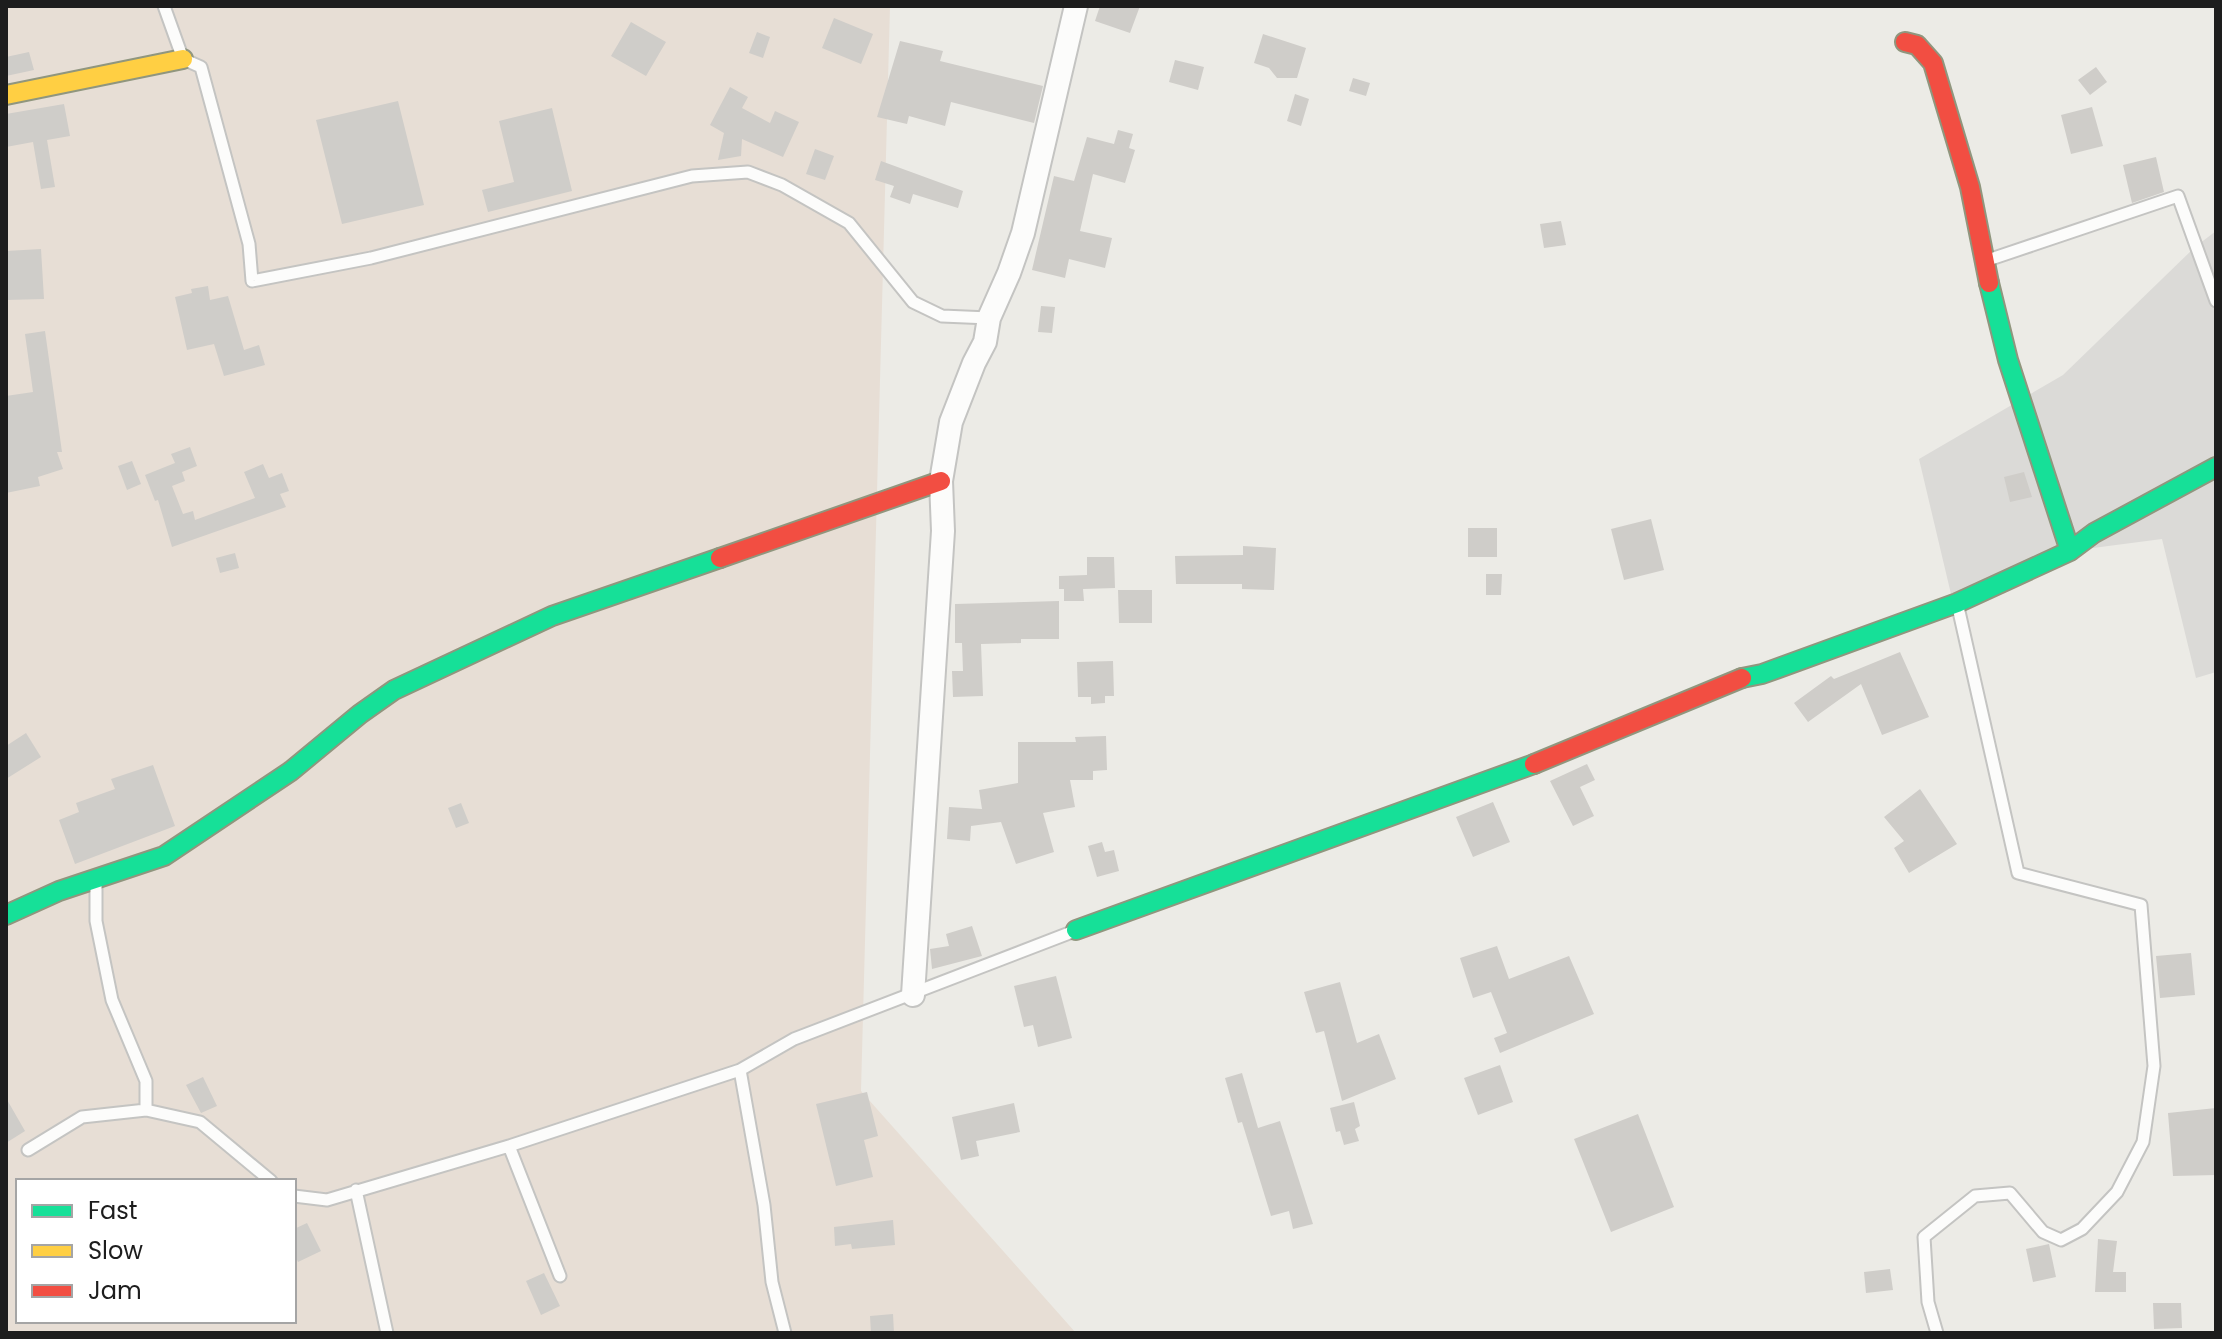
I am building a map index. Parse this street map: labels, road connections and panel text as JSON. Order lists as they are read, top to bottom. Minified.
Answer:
{"legend":["Fast","Slow","Jam"]}
